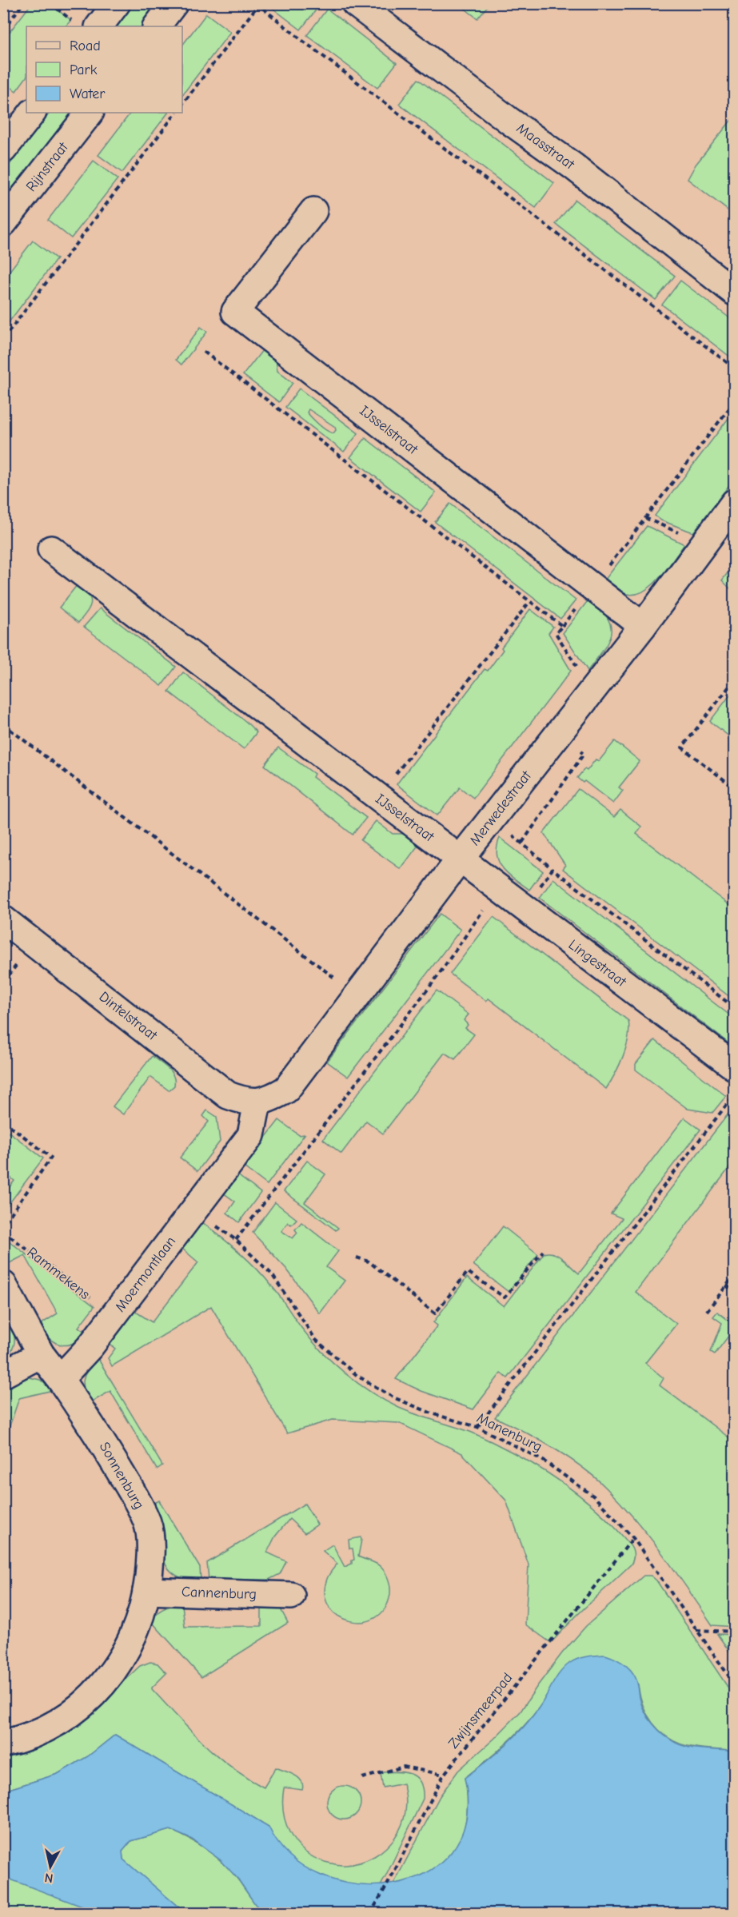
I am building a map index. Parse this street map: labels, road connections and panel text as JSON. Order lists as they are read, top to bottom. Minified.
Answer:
{"streets":{"street":["Maasstraat","Rijnstraat","IJsselstraat","Merwedestraat","Lingestraat","Dintelstraat","Moermontlaan","Sonnenburg","Cannenburg"],"path":["Rammekens","Manenburg","Zwijnsmeerpad"]},"crossings":[["IJsselstraat","Merwedestraat"],["IJsselstraat","Lingestraat"],["Merwedestraat","Lingestraat"],["Merwedestraat","Dintelstraat"],["Merwedestraat","Moermontlaan"],["Dintelstraat","Moermontlaan"],["Rammekens","Moermontlaan"],["Moermontlaan","Manenburg"],["Moermontlaan","Sonnenburg"],["Manenburg","Zwijnsmeerpad"],["Sonnenburg","Cannenburg"]],"legend":["Road","Park","Water"],"north":"bottom"}
